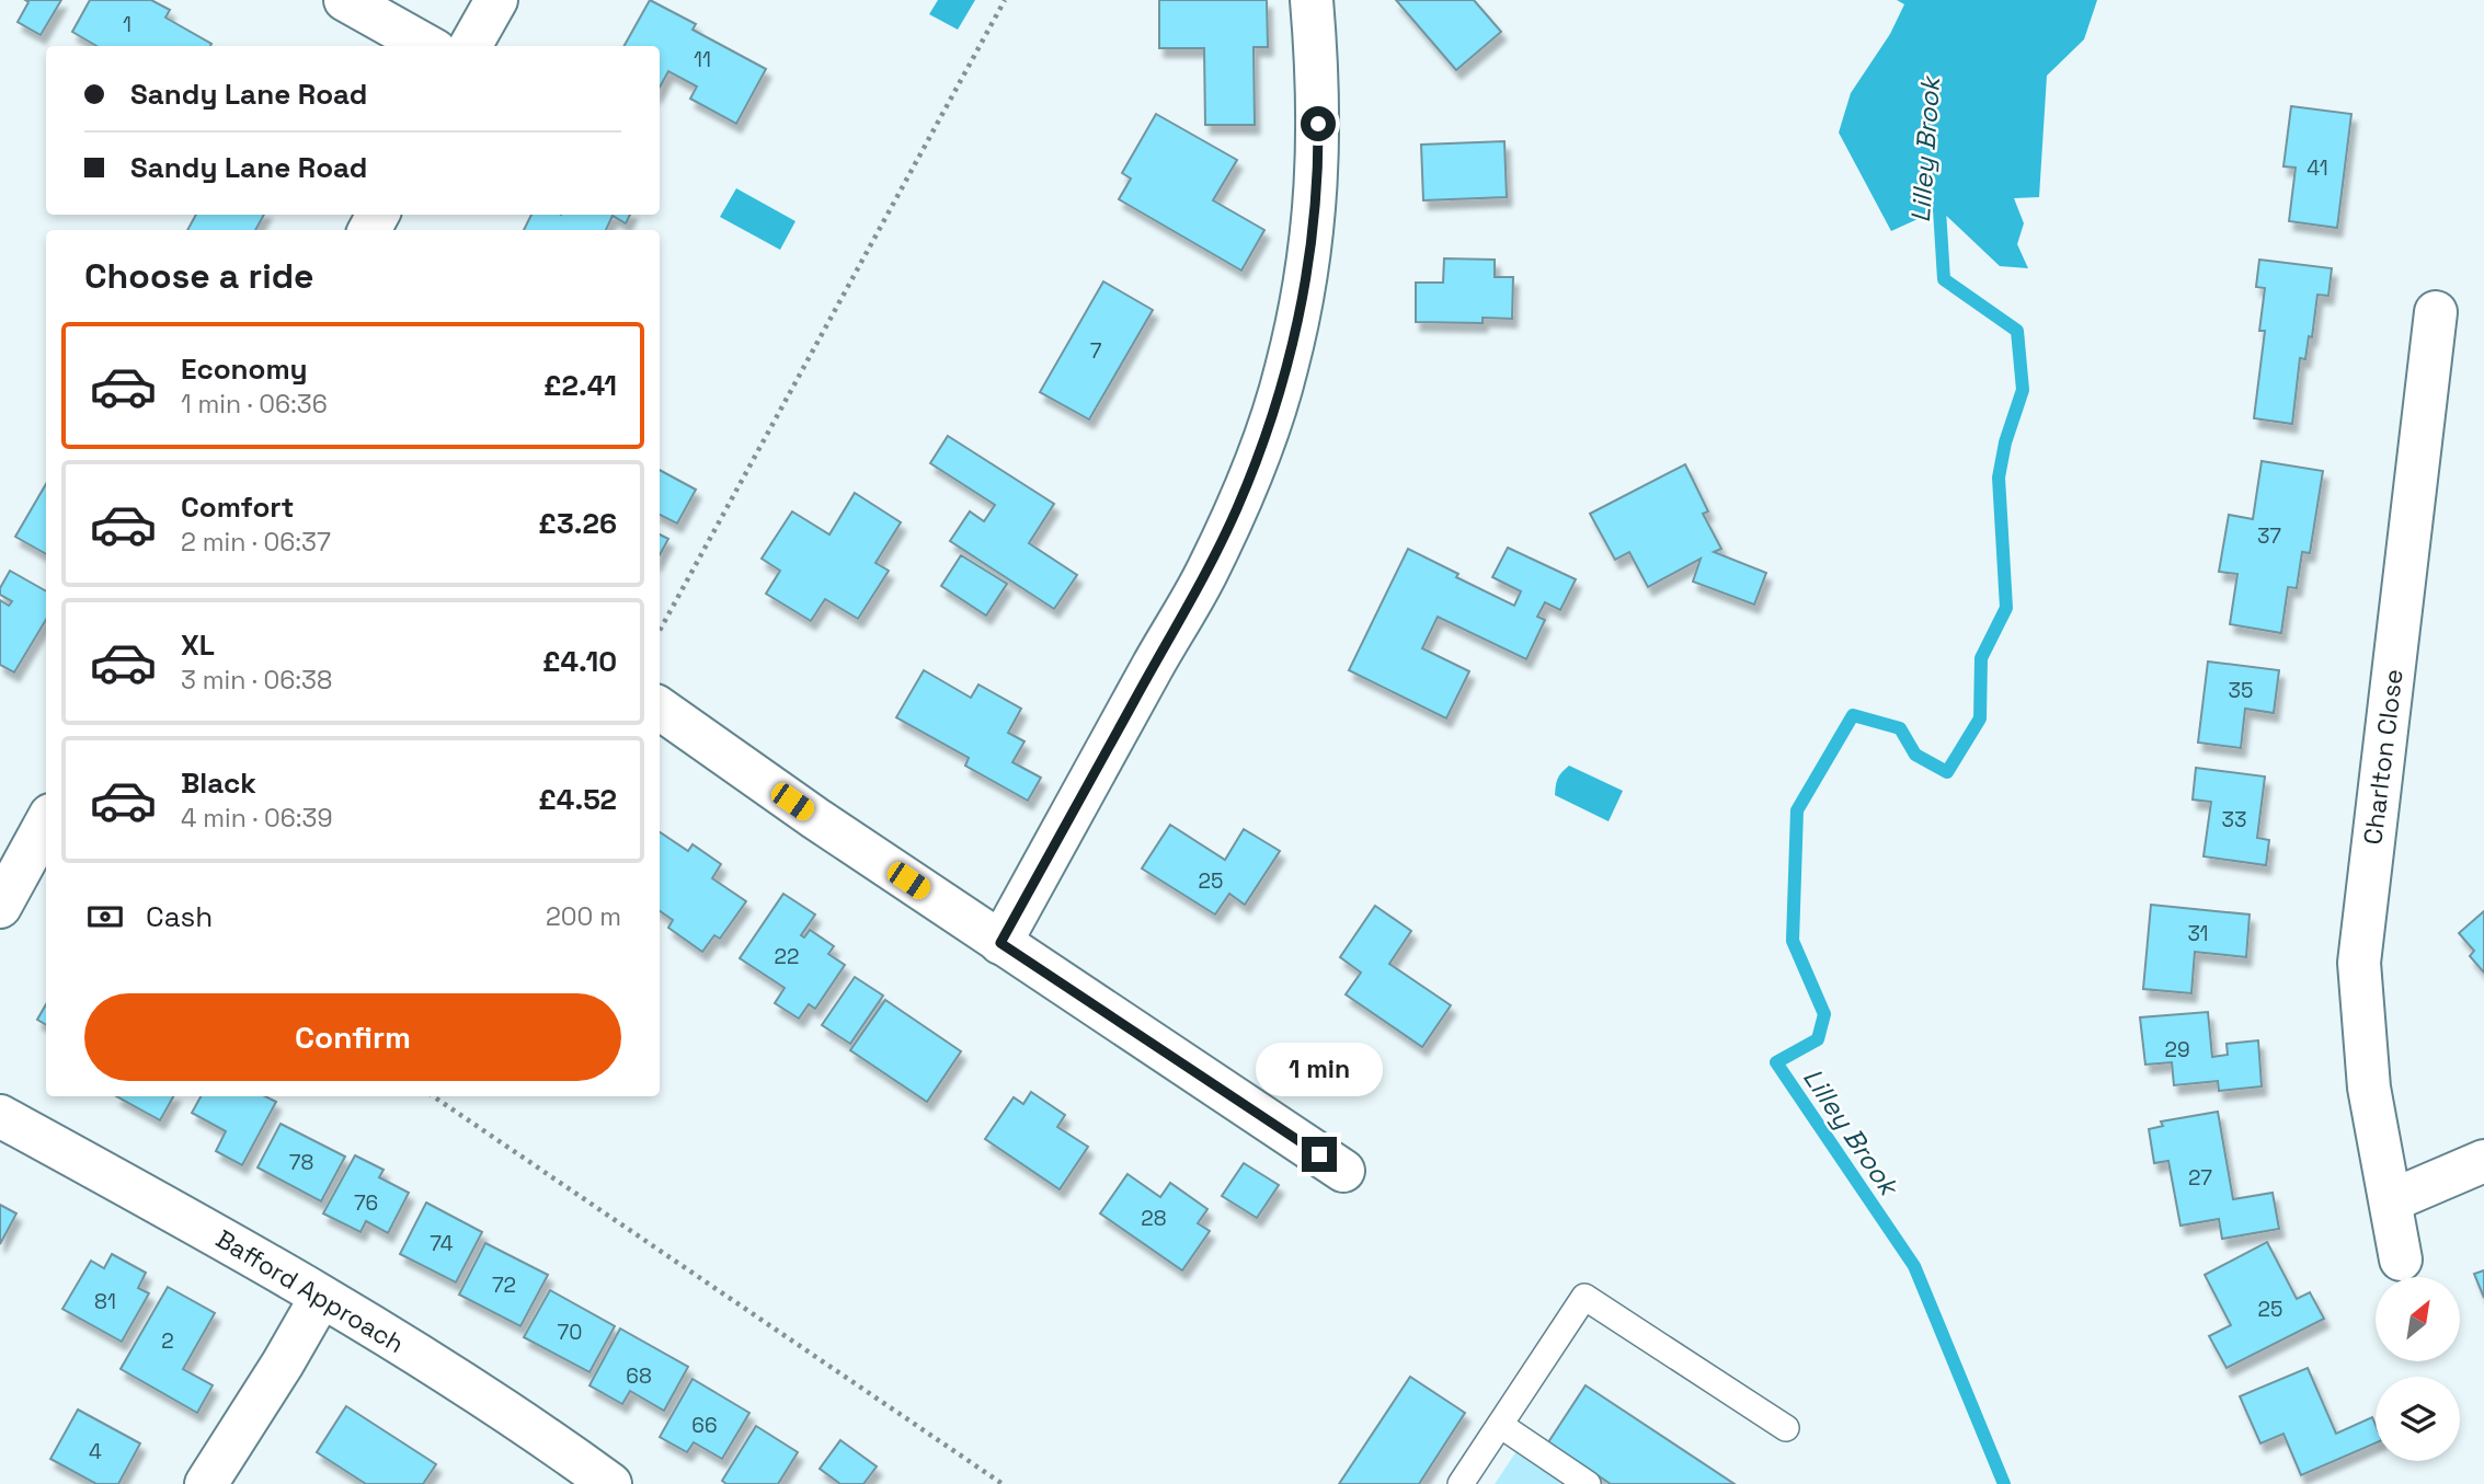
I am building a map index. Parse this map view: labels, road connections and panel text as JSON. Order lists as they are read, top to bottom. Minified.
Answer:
{"streets":{"street":["Charlton Close","Bafford Approach"]},"water":["Lilley Brook"],"house_numbers":["1","11","41","7","37","35","33","25","31","22","29","78","27","76","28","74","72","81","25","70","2","68","66","4"],"north":"top right","page":{"banner":["Sandy Lane Road","Sandy Lane Road"],"heading":"Choose a ride","list":[{"name":"Economy","note":"1 min · 06:36","value":"£2.41"},{"name":"Comfort","note":"2 min · 06:37","value":"£3.26"},{"name":"XL","note":"3 min · 06:38","value":"£4.10"},{"name":"Black","note":"4 min · 06:39","value":"£4.52"}],"pay":["Cash","200 m"],"buttons":"Confirm","bubble":"1 min"}}
